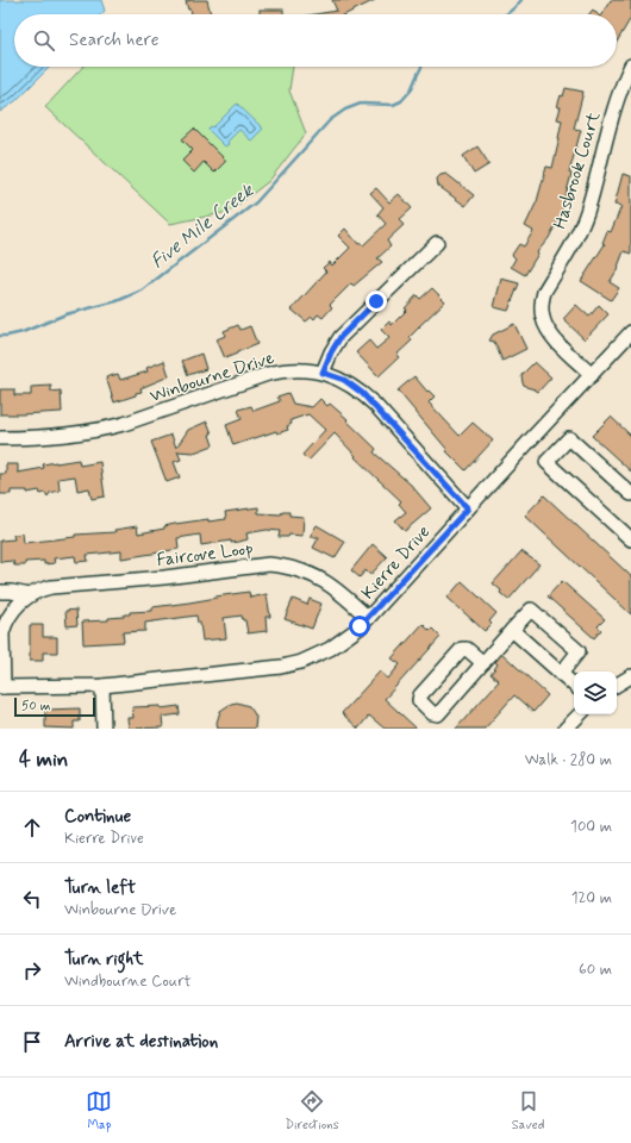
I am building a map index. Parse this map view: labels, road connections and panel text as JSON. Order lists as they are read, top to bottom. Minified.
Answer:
{"streets":{"street":["Hasbrook Court","Winbourne Drive","Faircove Loop","Kierre Drive"]},"crossings":[["Hasbrook Court","Kierre Drive"],["Winbourne Drive","Kierre Drive"],["Faircove Loop","Kierre Drive"]],"water":["Five Mile Creek"],"scale_bar":"50 m","page":{"search":"Search here","scale":"50 m","heading":["4 min","Walk · 280 m"],"list":[["Continue","Kierre Drive","100 m"],["Turn left","Winbourne Drive","120 m"],["Turn right","Windbourne Court","60 m"],"Arrive at destination"],"nav":["Map","Directions","Saved"]}}
